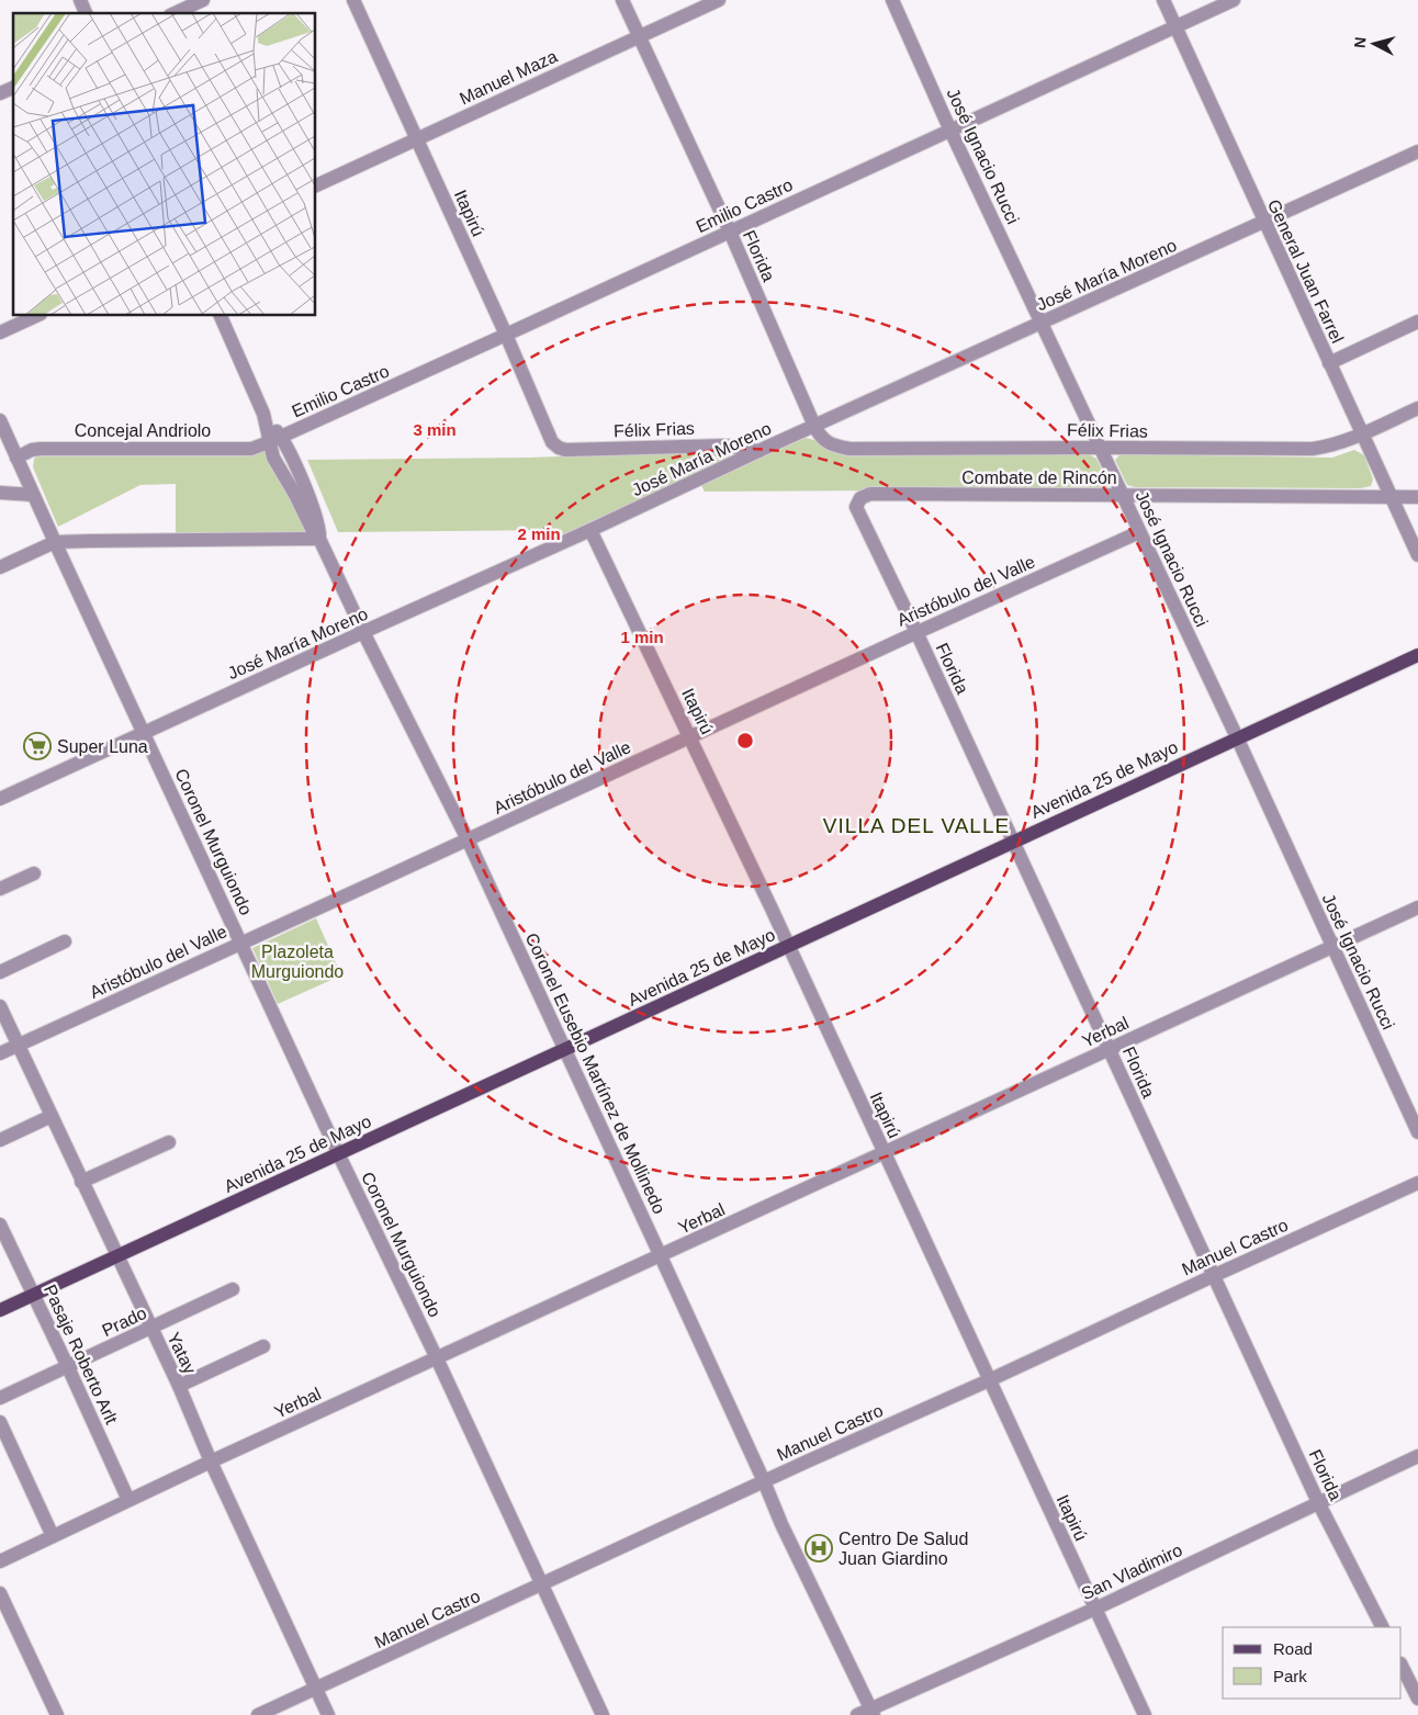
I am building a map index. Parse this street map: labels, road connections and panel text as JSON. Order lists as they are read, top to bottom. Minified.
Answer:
{"streets":{"main road":["Avenida 25 de Mayo"],"street":["Manuel Maza","José Ignacio Rucci","Emilio Castro","Itapirú","Florida","General Juan Farrel","José María Moreno","Félix Frias","Concejal Andriolo","Combate de Rincón","Aristóbulo del Valle","Coronel Murguiondo","Yerbal","Coronel Eusebio Martínez de Mollinedo","Manuel Castro","Prado","Yatay","Pasaje Roberto Arlt","San Vladimiro"]},"crossings":[["Manuel Maza","Itapirú"],["Manuel Maza","Florida"],["José Ignacio Rucci","Emilio Castro"],["José Ignacio Rucci","José María Moreno"],["José Ignacio Rucci","Félix Frias"],["José Ignacio Rucci","Combate de Rincón"],["José Ignacio Rucci","Aristóbulo del Valle"],["José Ignacio Rucci","Avenida 25 de Mayo"],["José Ignacio Rucci","Yerbal"],["Emilio Castro","Itapirú"],["Emilio Castro","Florida"],["Emilio Castro","General Juan Farrel"],["Emilio Castro","Concejal Andriolo"],["Emilio Castro","Coronel Eusebio Martínez de Mollinedo"],["Itapirú","José María Moreno"],["Itapirú","Félix Frias"],["Itapirú","Aristóbulo del Valle"],["Itapirú","Avenida 25 de Mayo"],["Itapirú","Yerbal"],["Itapirú","Manuel Castro"],["Itapirú","San Vladimiro"],["Florida","José María Moreno"],["Florida","Félix Frias"],["Florida","Combate de Rincón"],["Florida","Aristóbulo del Valle"],["Florida","Avenida 25 de Mayo"],["Florida","Yerbal"],["Florida","Manuel Castro"],["Florida","San Vladimiro"],["General Juan Farrel","José María Moreno"],["General Juan Farrel","Félix Frias"],["General Juan Farrel","Combate de Rincón"],["José María Moreno","Félix Frias"],["José María Moreno","Coronel Murguiondo"],["José María Moreno","Coronel Eusebio Martínez de Mollinedo"],["Concejal Andriolo","Coronel Murguiondo"],["Concejal Andriolo","Coronel Eusebio Martínez de Mollinedo"],["Aristóbulo del Valle","Coronel Murguiondo"],["Aristóbulo del Valle","Coronel Eusebio Martínez de Mollinedo"],["Aristóbulo del Valle","Yatay"],["Avenida 25 de Mayo","Coronel Murguiondo"],["Avenida 25 de Mayo","Coronel Eusebio Martínez de Mollinedo"],["Avenida 25 de Mayo","Yatay"],["Avenida 25 de Mayo","Pasaje Roberto Arlt"],["Coronel Murguiondo","Yerbal"],["Coronel Murguiondo","Manuel Castro"],["Yerbal","Coronel Eusebio Martínez de Mollinedo"],["Yerbal","Yatay"],["Yerbal","Pasaje Roberto Arlt"],["Coronel Eusebio Martínez de Mollinedo","Manuel Castro"],["Coronel Eusebio Martínez de Mollinedo","San Vladimiro"],["Manuel Castro","Yatay"],["Prado","Yatay"],["Prado","Pasaje Roberto Arlt"]],"districts":["VILLA DEL VALLE"],"parks":["Plazoleta Murguiondo"],"places":{"supermarket":["Super Luna"],"hospital":["Centro De Salud Juan Giardino"]},"legend":["Road","Park"],"north":"left","rings":["3 min","2 min","1 min"]}
